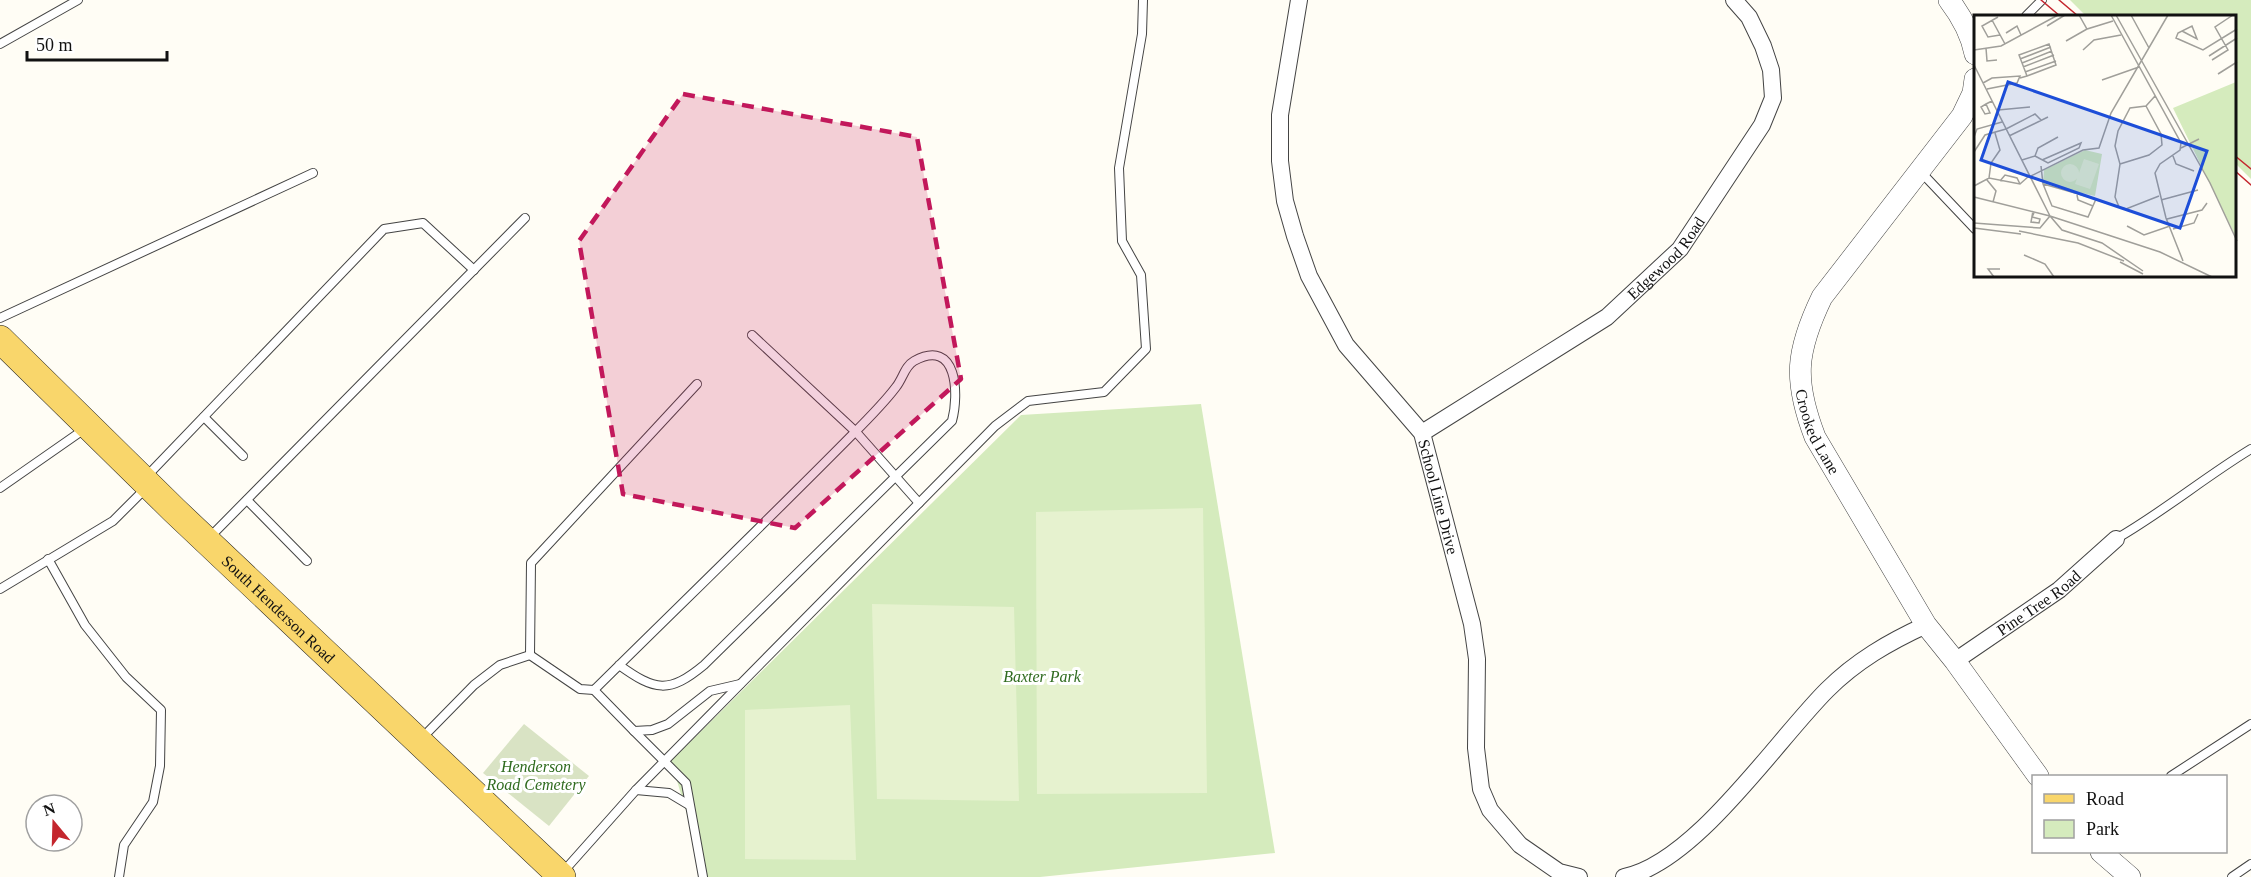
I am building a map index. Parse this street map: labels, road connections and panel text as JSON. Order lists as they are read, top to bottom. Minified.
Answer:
{"streets":{"main road":["South Henderson Road"],"street":["Edgewood Road","Crooked Lane","School Line Drive","Pine Tree Road"]},"crossings":[["Edgewood Road","School Line Drive"],["Crooked Lane","Pine Tree Road"]],"parks":["Baxter Park","Henderson Road Cemetery"],"legend":["Road","Park"],"scale_bar":"50 m","north":"top"}
